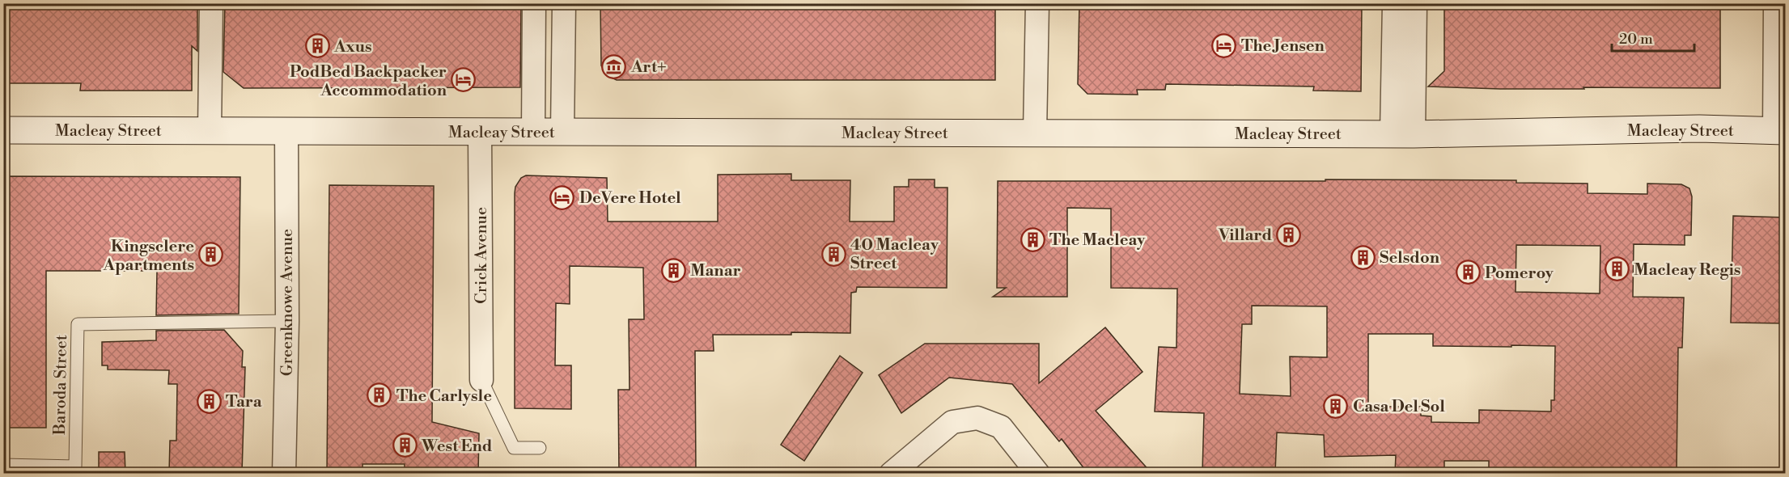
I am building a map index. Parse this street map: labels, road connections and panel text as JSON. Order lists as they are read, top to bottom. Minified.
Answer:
{"streets":{"street":["Macleay Street","Crick Avenue","Greenknowe Avenue"],"lane":["Baroda Street"]},"crossings":[["Macleay Street","Crick Avenue"],["Macleay Street","Greenknowe Avenue"],["Greenknowe Avenue","Baroda Street"]],"places":{"hotel":["The Jensen","PodBed Backpacker Accommodation","DeVere Hotel"],"building":["Axus","Villard","The Macleay","40 Macleay Street","Kingsclere Apartments","Selsdon","Macleay Regis","Manar","Pomeroy","The Carlysle","Tara","Casa Del Sol","West End"],"museum":["Art+"]},"scale_bar":"20 m"}
